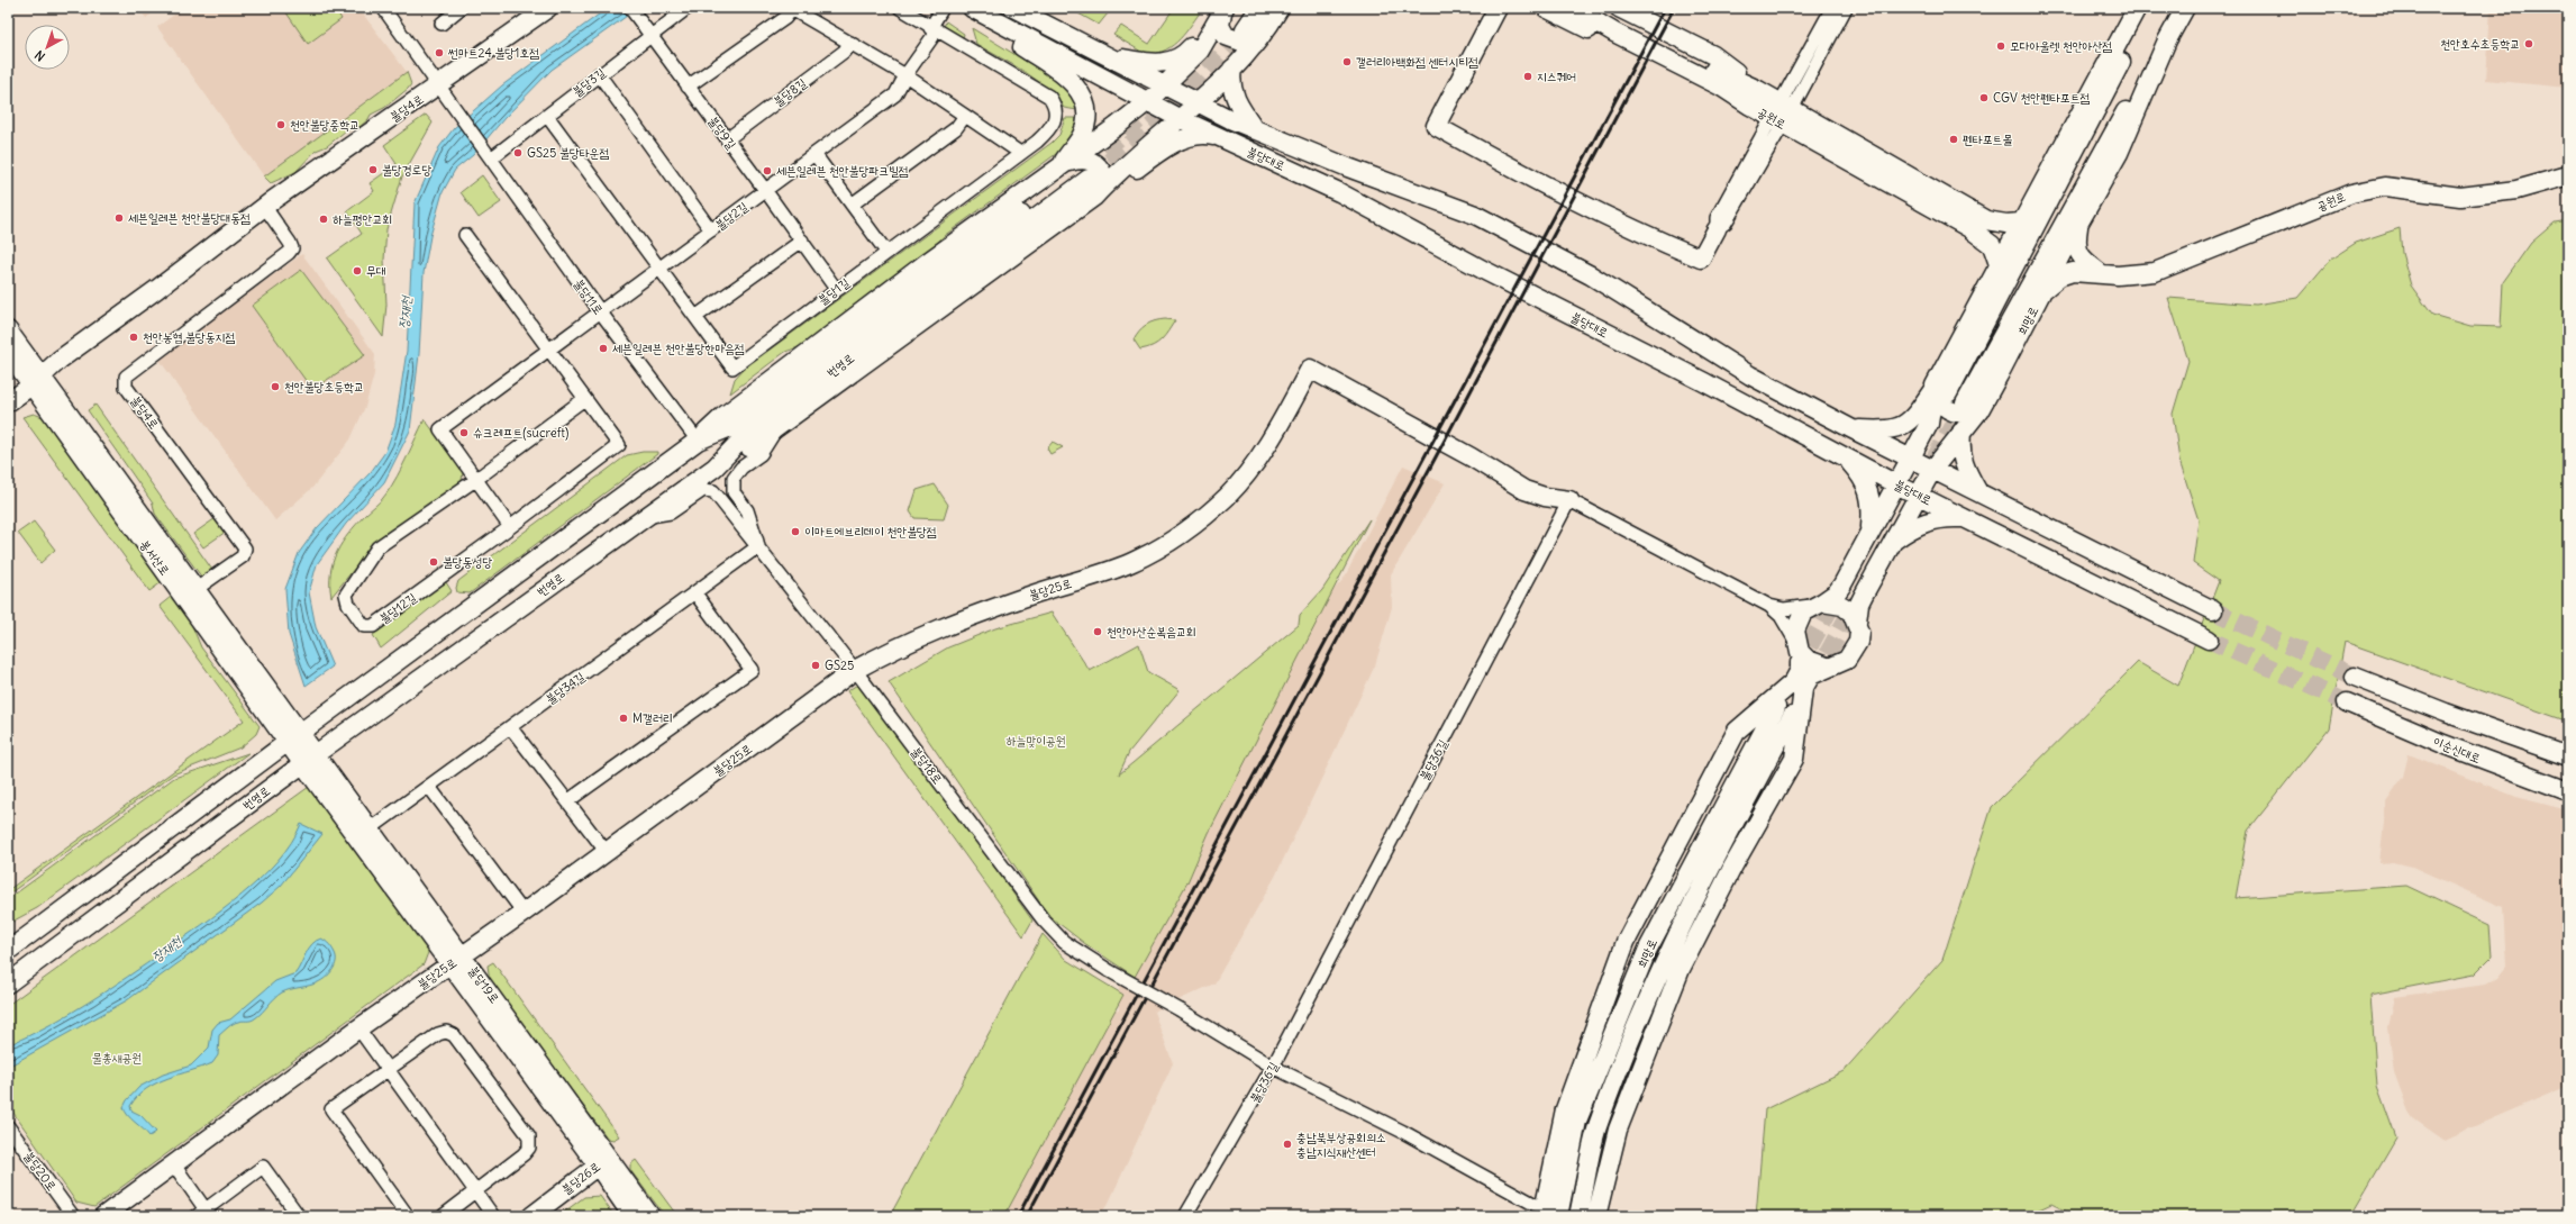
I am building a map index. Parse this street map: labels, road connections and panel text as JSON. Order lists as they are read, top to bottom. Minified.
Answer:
{"streets":{"main road":["불당4로","공원로","불당대로","희망로","번영로","봉서산로","불당25로","이순신대로","불당19로","불당26로"],"street":["불당3길","불당8길","불당9길","불당2길","불당1길","불당11로","불당12길","불당34길","불당36길","불당18로","불당20로"]},"crossings":[["불당3길","불당9길"],["불당3길","불당1길"],["불당3길","불당11로"],["불당8길","불당9길"],["불당4로","불당11로"],["불당4로","봉서산로"],["공원로","희망로"],["불당9길","불당2길"],["불당9길","불당1길"],["불당대로","희망로"],["불당2길","불당1길"],["불당2길","불당11로"],["불당2길","불당12길"],["불당11로","번영로"],["희망로","불당18로"],["번영로","봉서산로"],["번영로","불당18로"],["번영로","불당19로"],["봉서산로","불당19로"],["불당25로","불당18로"],["불당25로","불당19로"],["불당34길","불당18로"],["불당34길","불당19로"],["불당36길","불당18로"],["불당19로","불당26로"]],"water":["장재천"],"parks":["하늘맞이공원","물총새공원"],"places":["천안호수초등학교","모다아울렛 천안아산점","썬마트24 불당1호점","갤러리아백화점 센터시티점","지스퀘어","CGV 천안펜타포트점","천안불당중학교","펜타포트몰","GS25 불당타운점","불당경로당","세븐일레븐 천안불당파크빌점","세븐일레븐 천안불당대동점","하늘평안교회","무대","천안농협 불당동지점","세븐일레븐 천안불당한마음점","천안불당초등학교","슈크레프트(sucreft)","이마트에브리데이 천안불당점","불당동성당","천안아산순복음교회","GS25","M갤러리","충남북부상공회의소 충남지식재산센터"],"north":"bottom left"}
